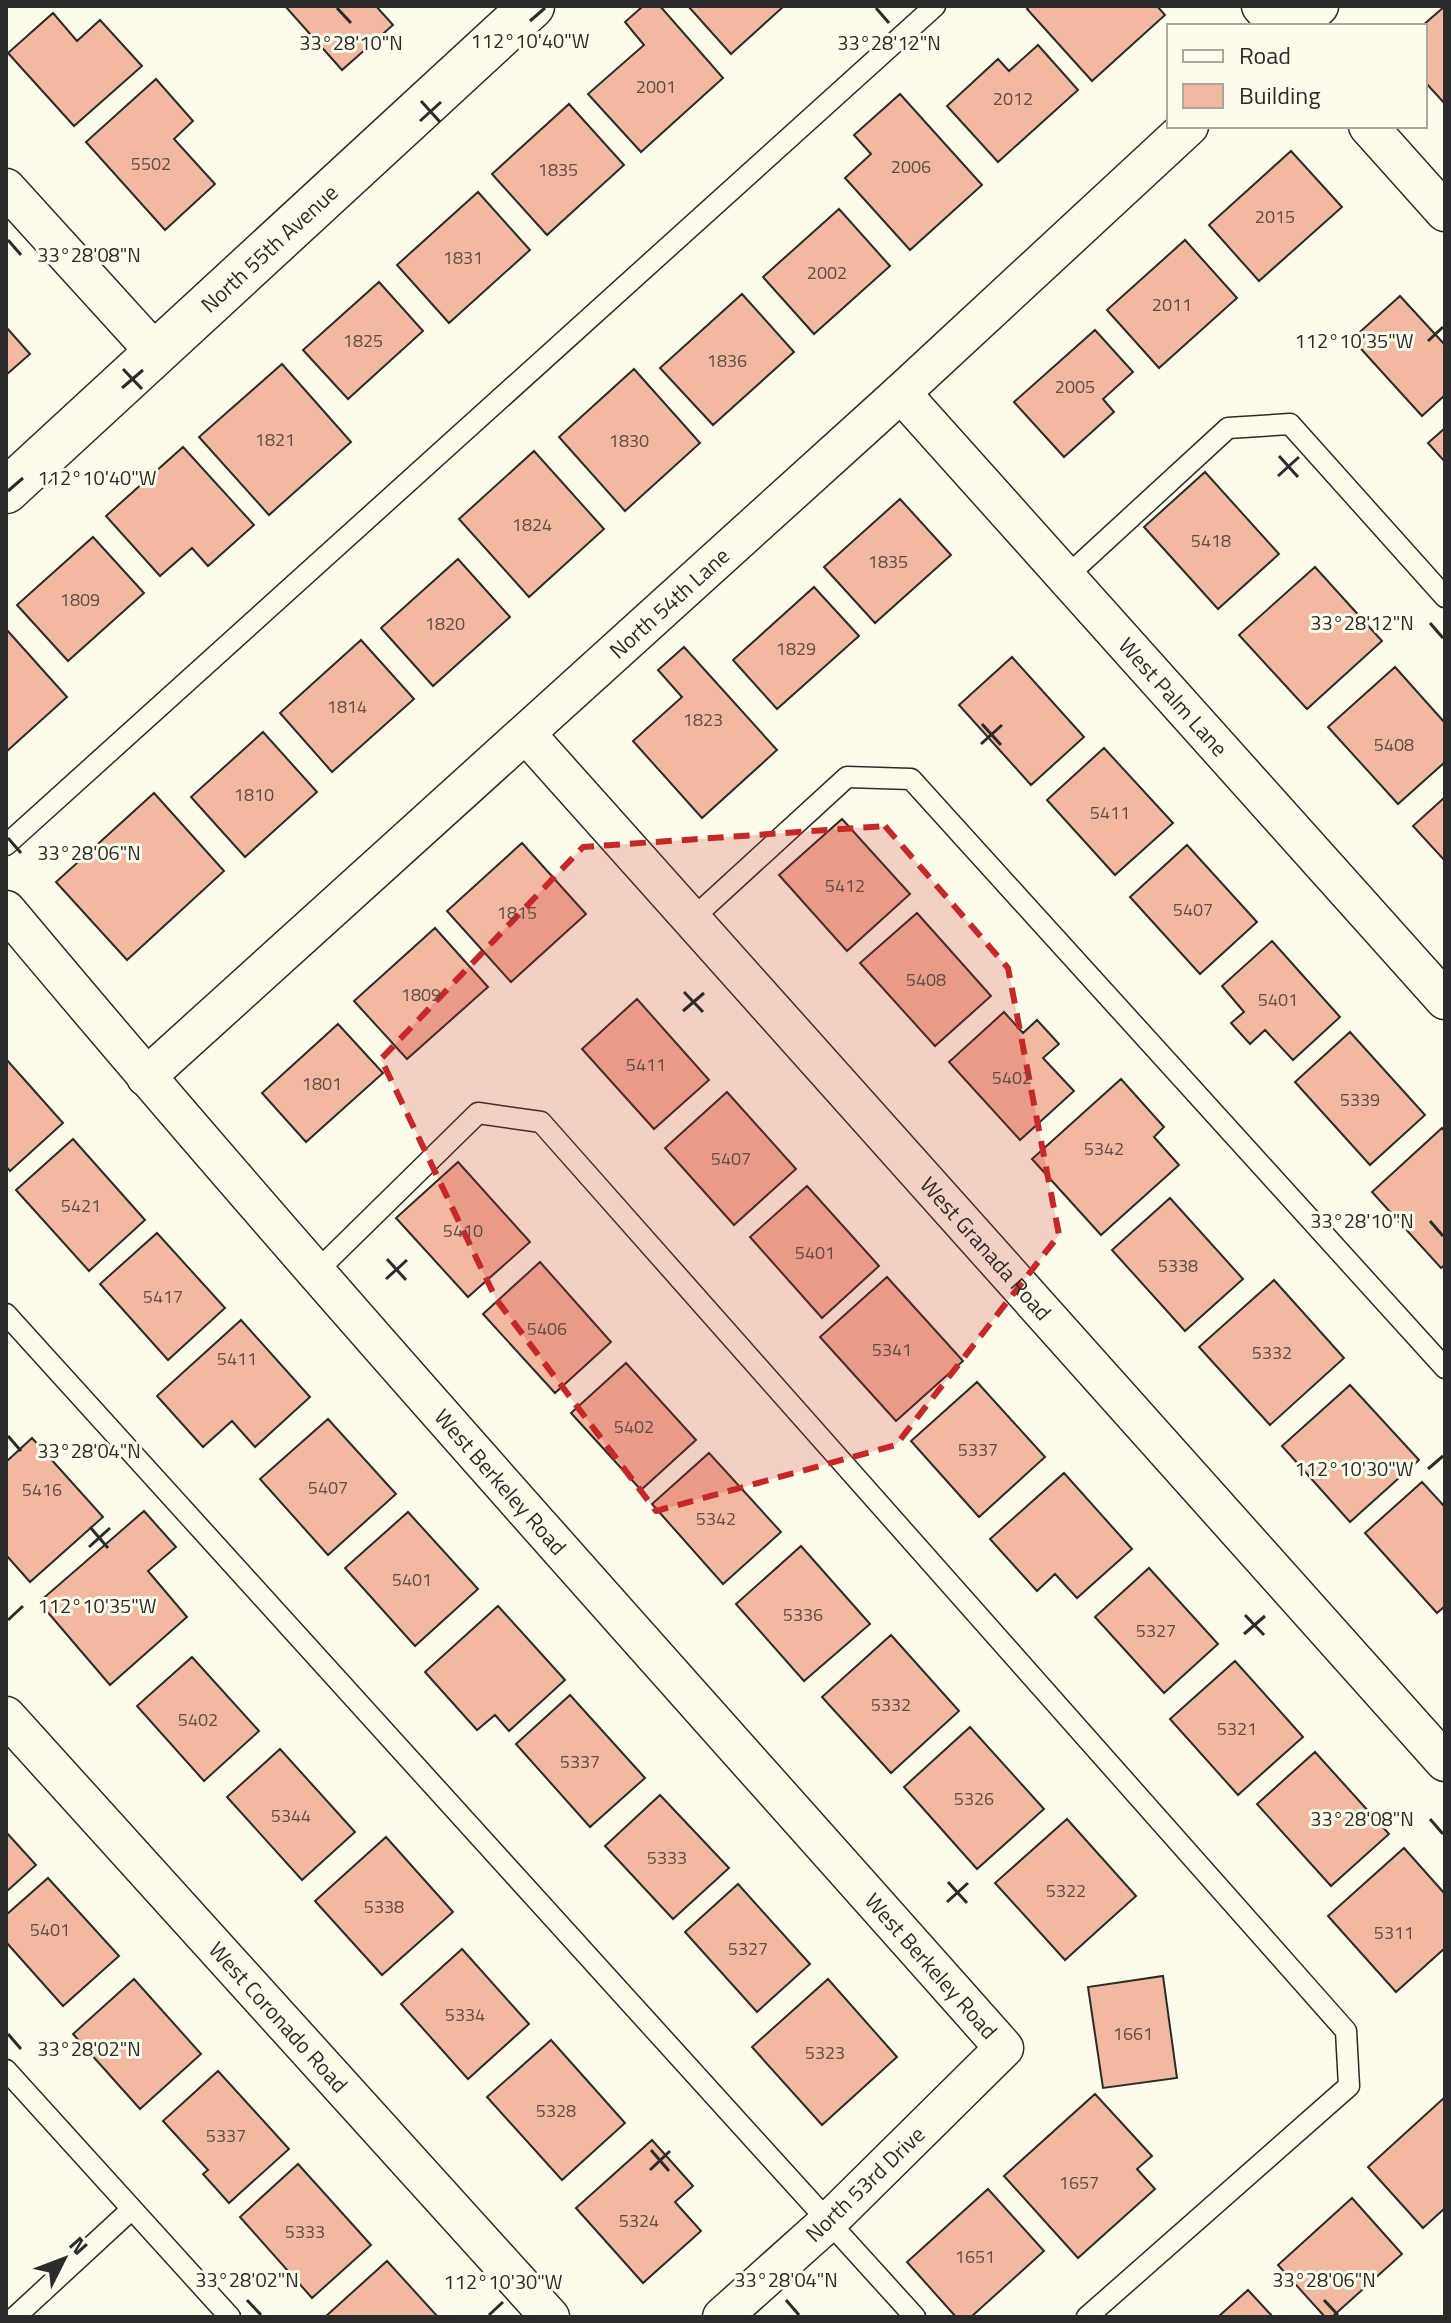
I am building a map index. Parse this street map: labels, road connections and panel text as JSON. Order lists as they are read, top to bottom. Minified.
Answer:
{"streets":{"street":["North 55th Avenue","North 54th Lane","West Palm Lane","West Granada Road","West Berkeley Road","West Coronado Road","North 53rd Drive"]},"crossings":[["North 54th Lane","West Palm Lane"],["North 54th Lane","West Granada Road"],["North 54th Lane","West Berkeley Road"],["West Berkeley Road","North 53rd Drive"]],"house_numbers":["2001","2012","5502","2006","1835","2015","1831","2002","2011","1825","1836","2005","1821","1830","1824","5418","1835","1809","1820","1829","1814","1823","5408","1810","5411","5412","5407","1815","5408","1809","5401","5411","5402","1801","5339","5342","5407","5421","5410","5401","5338","5417","5406","5341","5332","5411","5402","5337","5407","5416","5342","5401","5336","5327","5332","5402","5321","5337","5326","5344","5333","5322","5338","5401","5311","5327","5334","1661","5323","5328","5337","1657","5324","5333","1651"],"legend":["Road","Building"],"north":"top right","coordinates":["112°10'40\"W","33°28'12\"N","33°28'10\"N","33°28'08\"N","112°10'35\"W","33°28'06\"N","33°28'04\"N","112°10'30\"W","33°28'02\"N"]}
